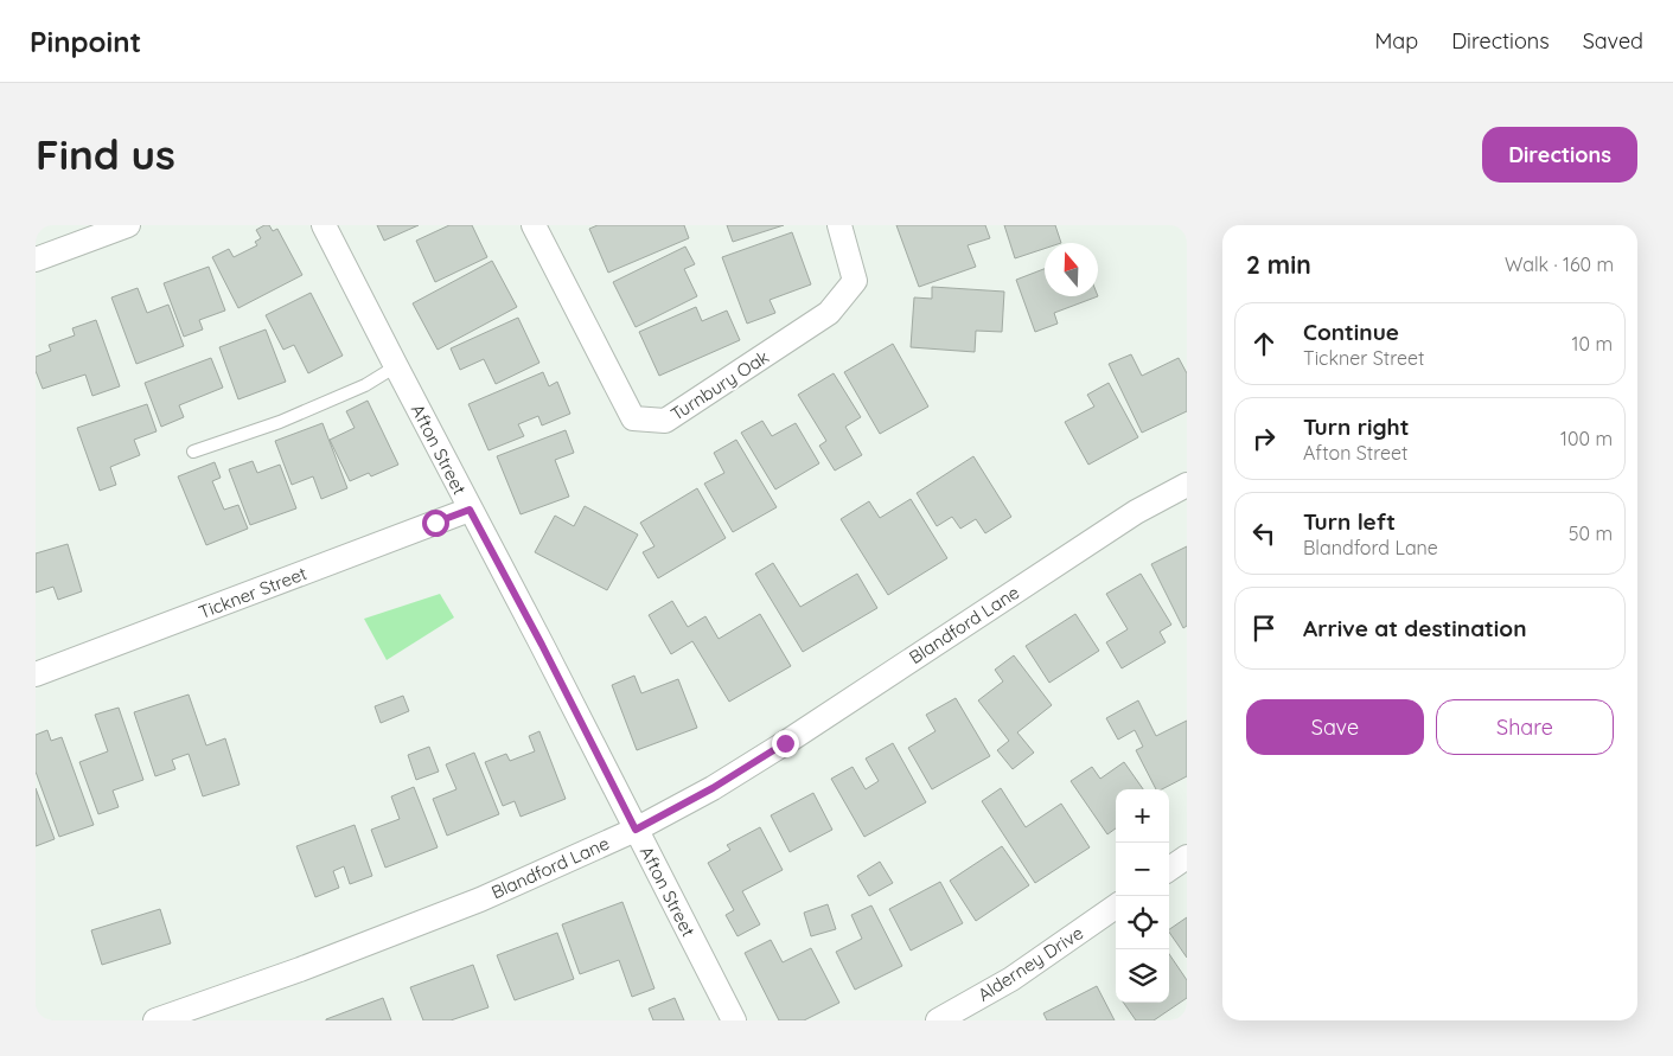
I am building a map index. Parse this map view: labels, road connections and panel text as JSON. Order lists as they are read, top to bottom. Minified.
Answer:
{"streets":{"street":["Turnbury Oak","Afton Street","Tickner Street","Blandford Lane","Alderney Drive"]},"crossings":[["Afton Street","Tickner Street"],["Afton Street","Blandford Lane"]],"north":"top","page":{"header":"Pinpoint","nav":["Map","Directions","Saved"],"buttons":["Directions",["Save","Share"]],"title":"Find us","heading":["2 min","Walk · 160 m"],"list":[["Continue","Tickner Street","10 m"],["Turn right","Afton Street","100 m"],["Turn left","Blandford Lane","50 m"],"Arrive at destination"],"map_buttons":["+","−"]}}
